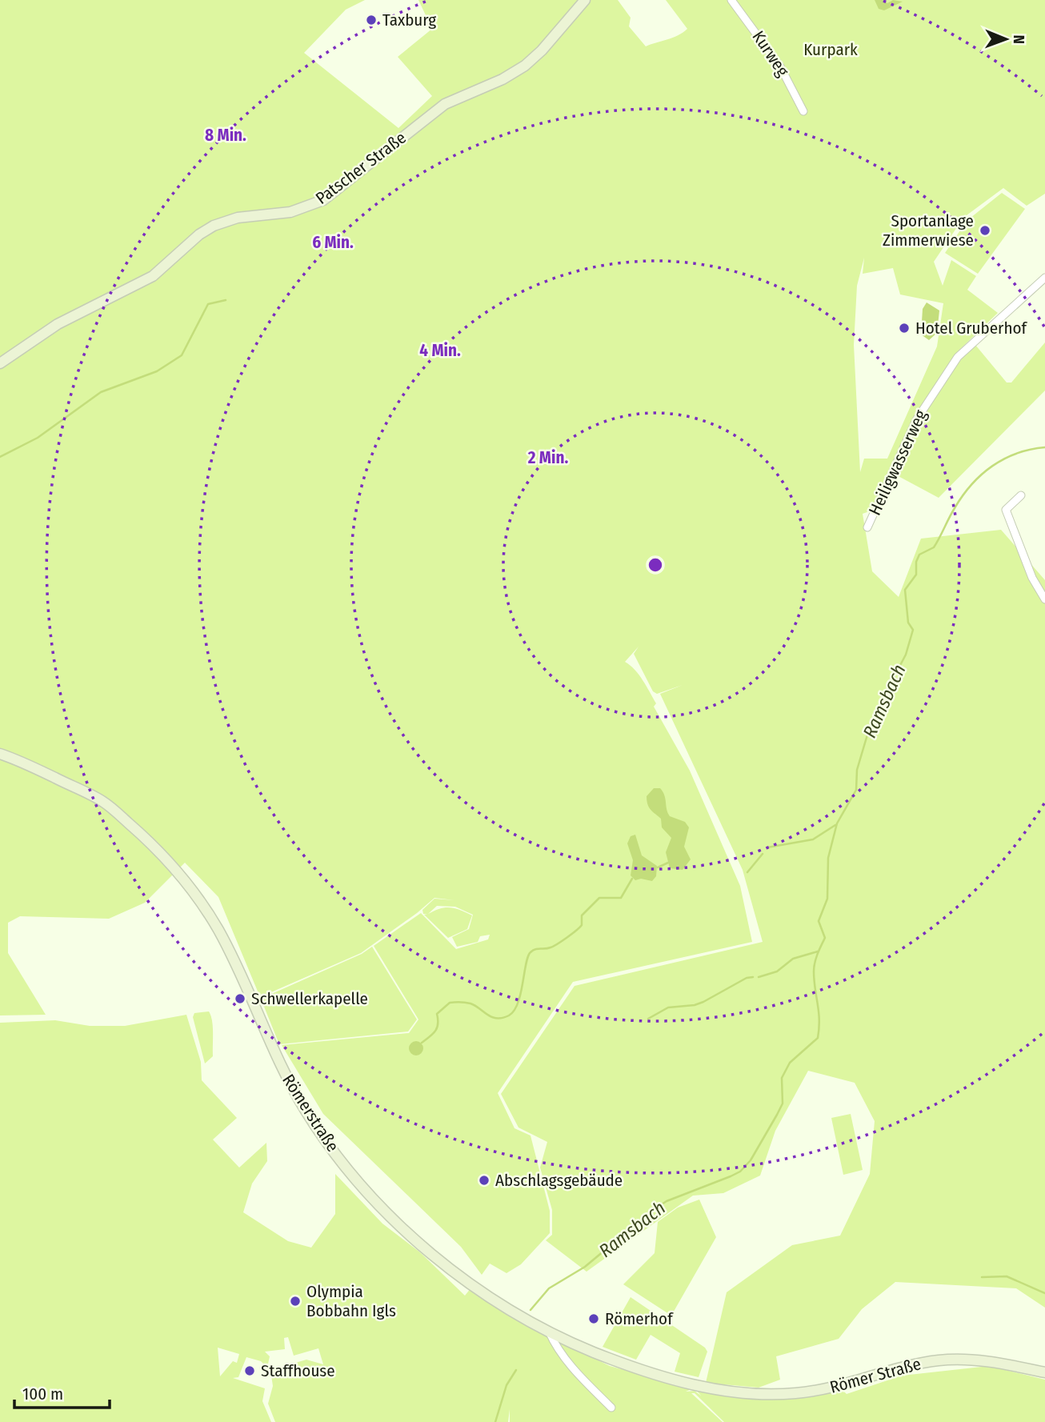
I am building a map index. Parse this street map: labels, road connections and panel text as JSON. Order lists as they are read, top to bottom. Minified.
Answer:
{"streets":{"main road":["Patscher Straße","Römerstraße","Römer Straße"],"street":["Kurweg","Heiligwasserweg"]},"crossings":[["Römerstraße","Römer Straße"]],"water":["Ramsbach"],"parks":["Kurpark"],"places":["Taxburg","Sportanlage Zimmerwiese","Hotel Gruberhof","Schwellerkapelle","Abschlagsgebäude","Olympia Bobbahn Igls","Römerhof","Staffhouse"],"scale_bar":"100 m","north":"right","rings":["8 Min.","6 Min.","4 Min.","2 Min."]}
